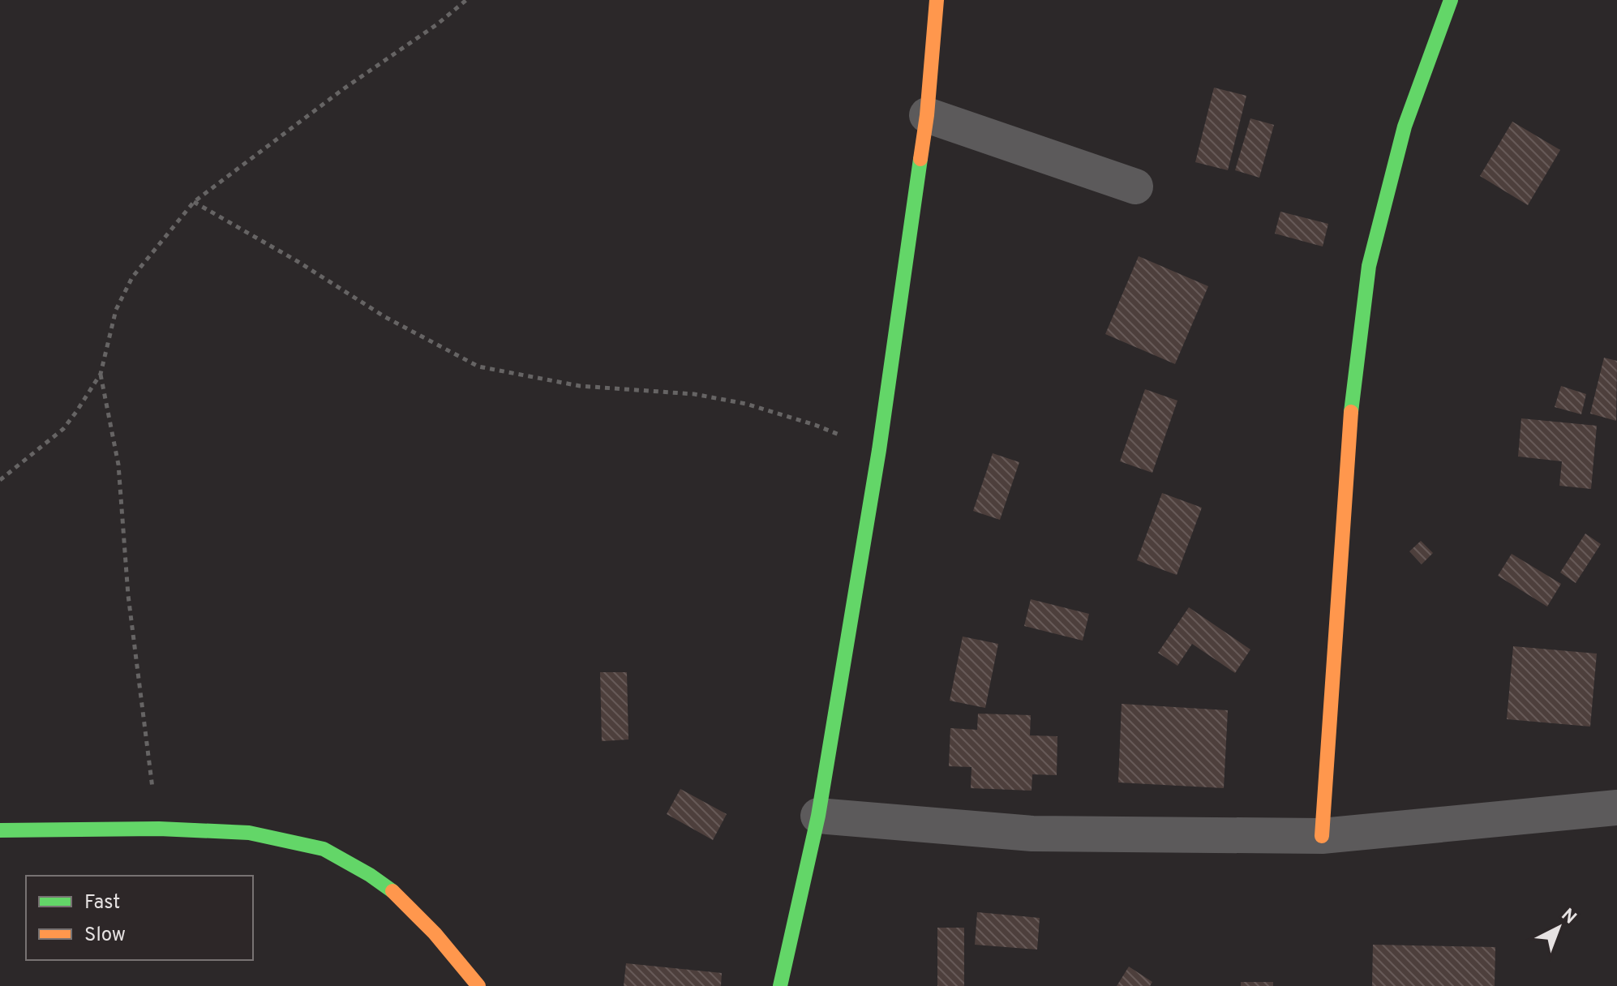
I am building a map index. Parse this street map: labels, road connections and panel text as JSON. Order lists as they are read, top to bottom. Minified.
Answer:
{"legend":["Fast","Slow"],"north":"top right"}
